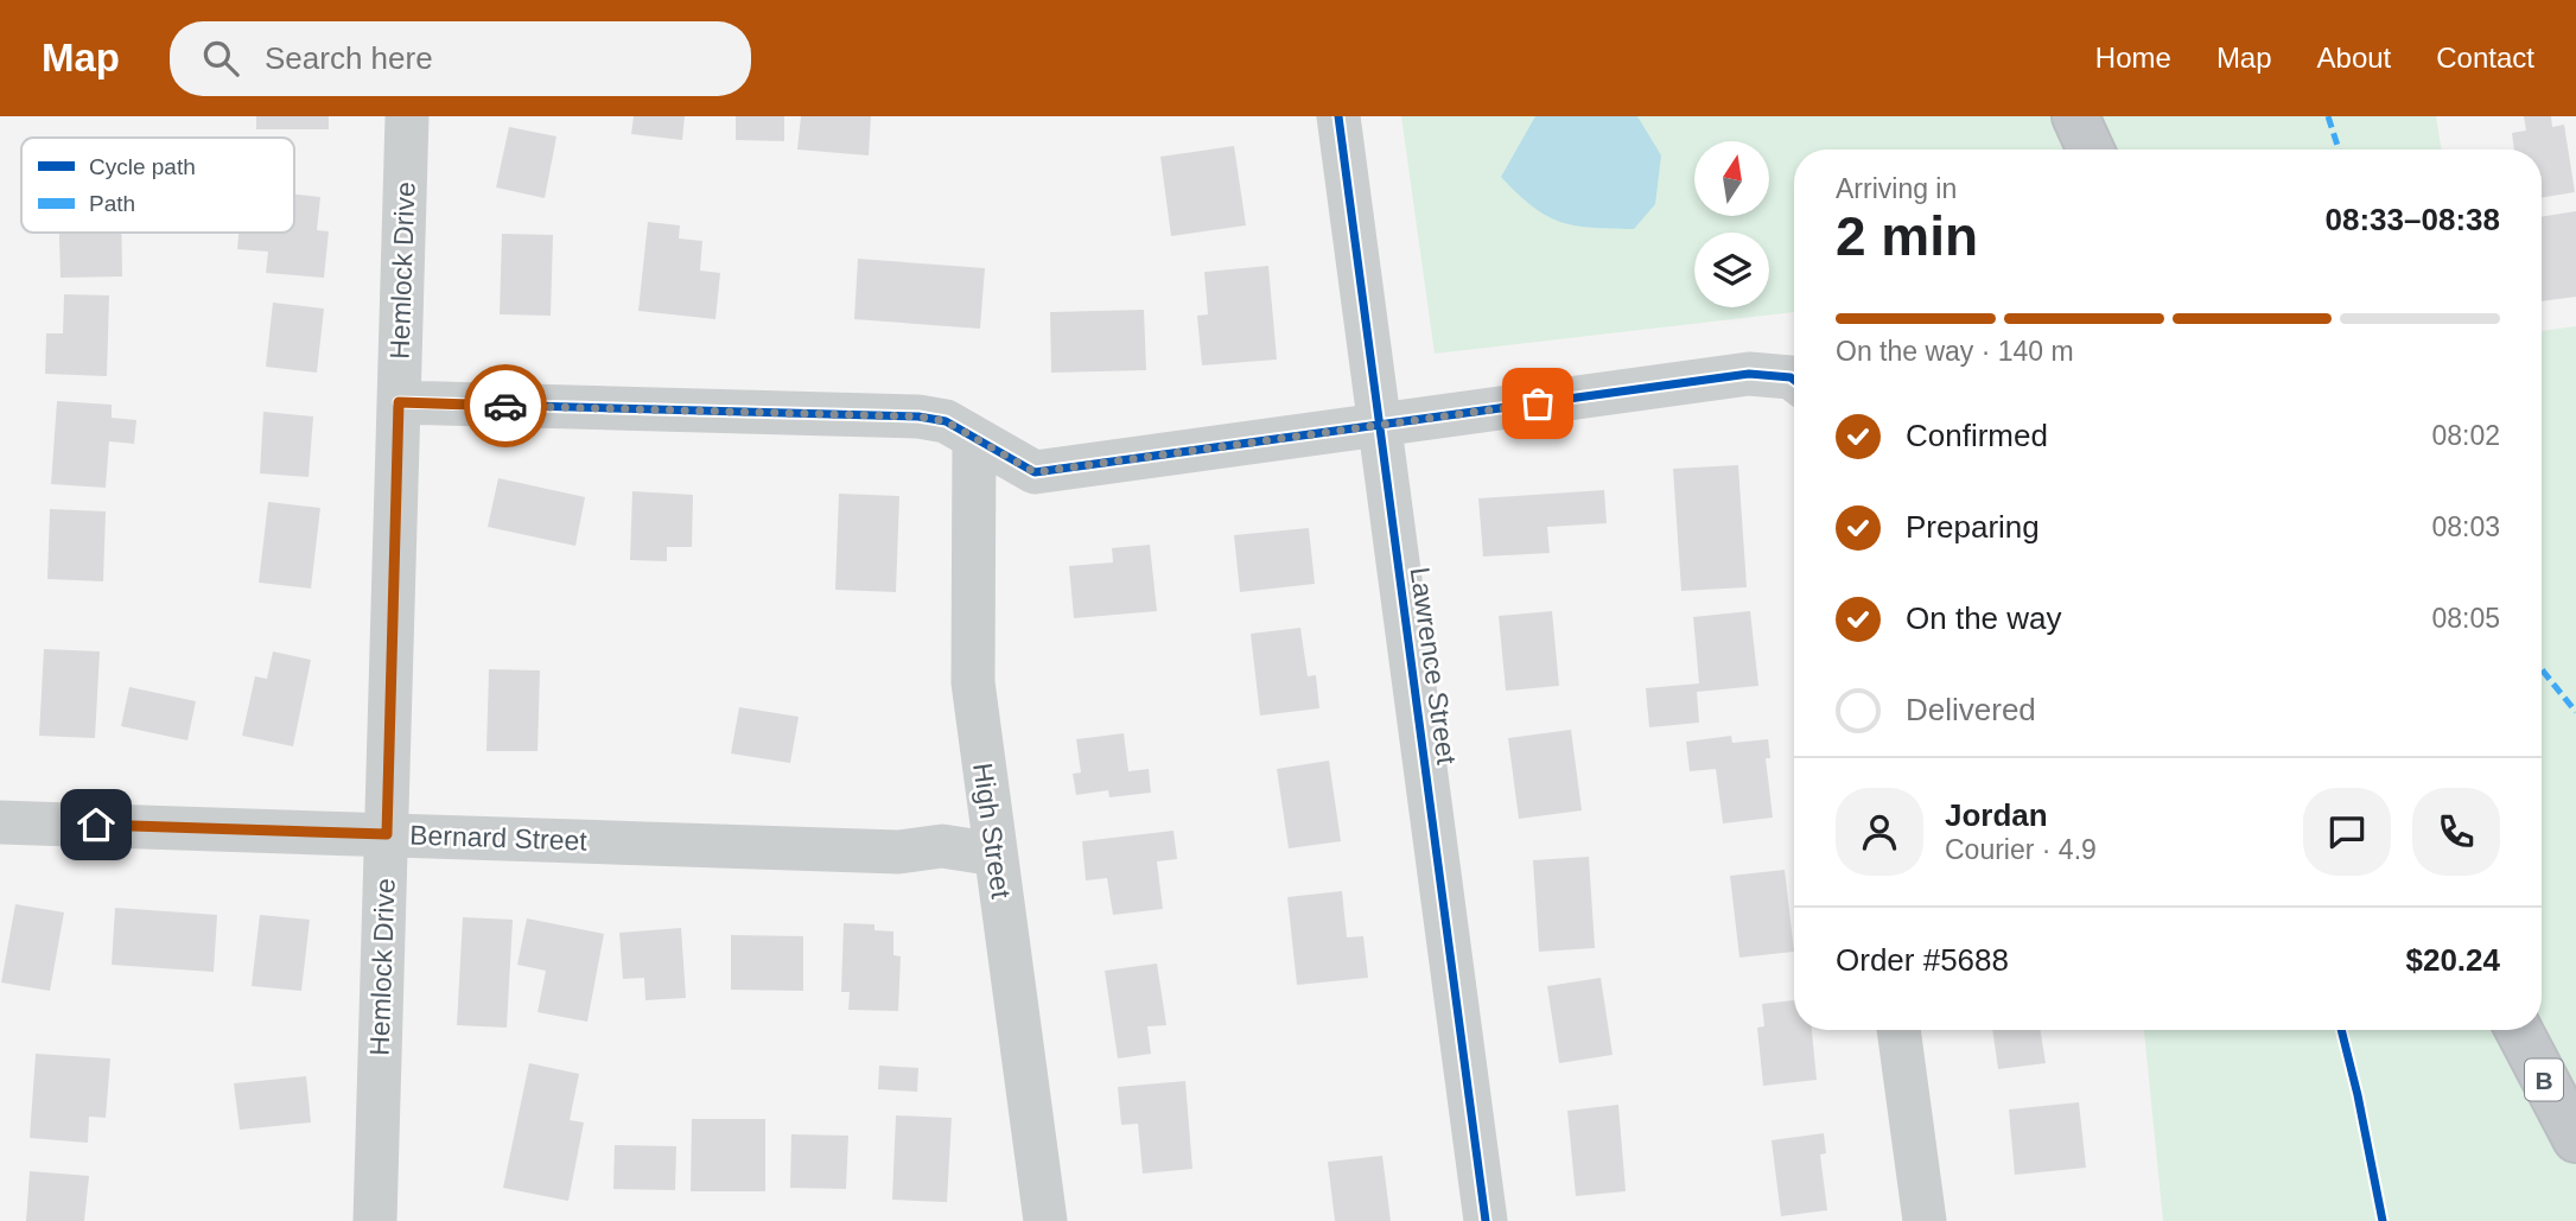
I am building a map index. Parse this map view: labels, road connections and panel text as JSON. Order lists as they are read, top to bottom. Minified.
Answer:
{"streets":{"highway":["B"],"street":["Hemlock Drive","Lawrence Street","High Street","Bernard Street"]},"crossings":[["Hemlock Drive","Bernard Street"],["High Street","Bernard Street"]],"legend":["Cycle path","Path"],"north":"top","page":{"header":"Map","search":"Search here","nav":["Home","Map","About","Contact"],"heading":["2 min","Arriving in","08:33–08:38"],"panel":["Jordan","Courier · 4.9","Order #5688","$20.24"],"bar":"On the way · 140 m","list":[["Confirmed","08:02"],["Preparing","08:03"],["On the way","08:05"],"Delivered"]}}
